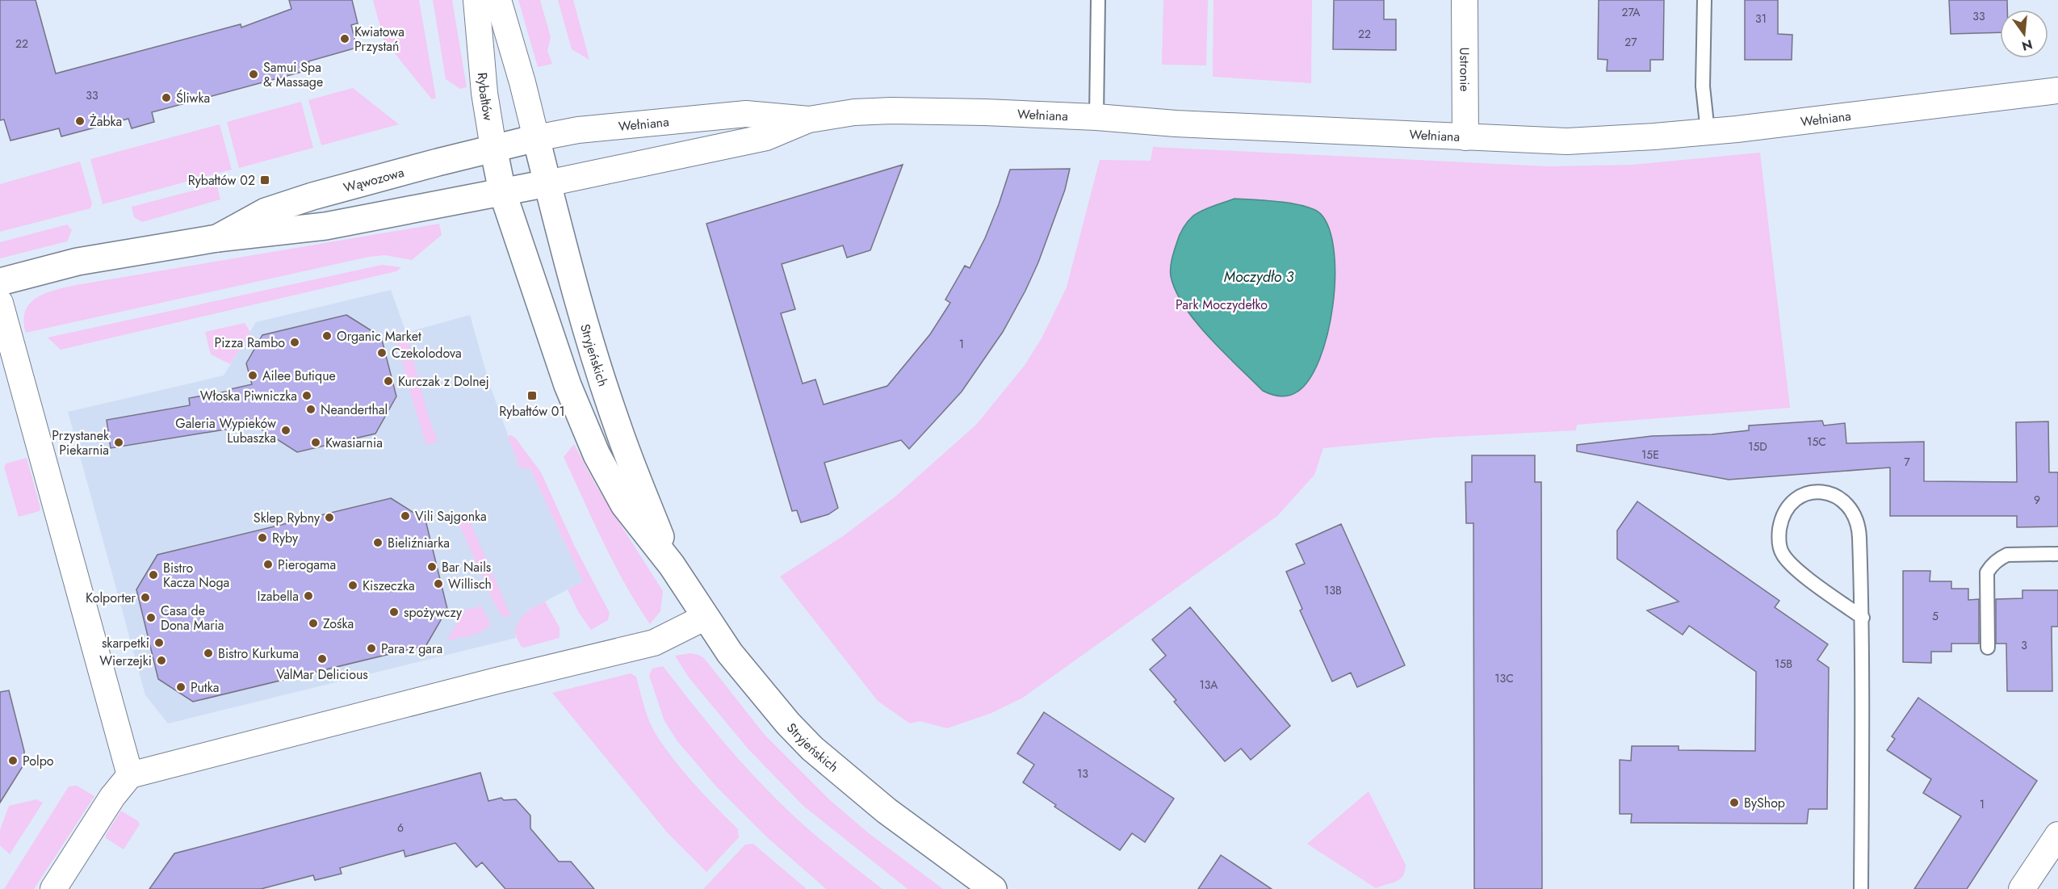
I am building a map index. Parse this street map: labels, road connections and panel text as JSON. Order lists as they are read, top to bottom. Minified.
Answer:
{"streets":{"street":["Ustronie","Rybałtów","Wełniana","Wąwozowa","Stryjeńskich"]},"crossings":[["Ustronie","Wełniana"],["Rybałtów","Wąwozowa"],["Rybałtów","Stryjeńskich"],["Wełniana","Wąwozowa"],["Wełniana","Stryjeńskich"],["Wąwozowa","Stryjeńskich"]],"water":["Moczydło 3"],"parks":["Park Moczydełko"],"places":{"other":["Kwiatowa Przystań","Samui Spa & Massage","Śliwka","Żabka","Organic Market","Pizza Rambo","Czekolodova","Ailee Butique","Kurczak z Dolnej","Włoska Piwniczka","Neanderthal","Galeria Wypieków Lubaszka","Przystanek Piekarnia","Kwasiarnia","Vili Sajgonka","Sklep Rybny","Ryby","Bieliźniarka","Pierogama","Bar Nails","Bistro Kacza Noga","Willisch","Kiszeczka","Izabella","Kolporter","spożywczy","Casa de Dona Maria","Zośka","skarpetki","Para z gara","Bistro Kurkuma","ValMar Delicious","Wierzejki","Putka","Polpo","ByShop"],"transit":["Rybałtów 02","Rybałtów 01"]},"house_numbers":["27A","33","31","22","27","22","33","1","15C","15D","15E","7","9","13B","5","3","15B","13C","13A","13","1","6"],"north":"bottom"}
